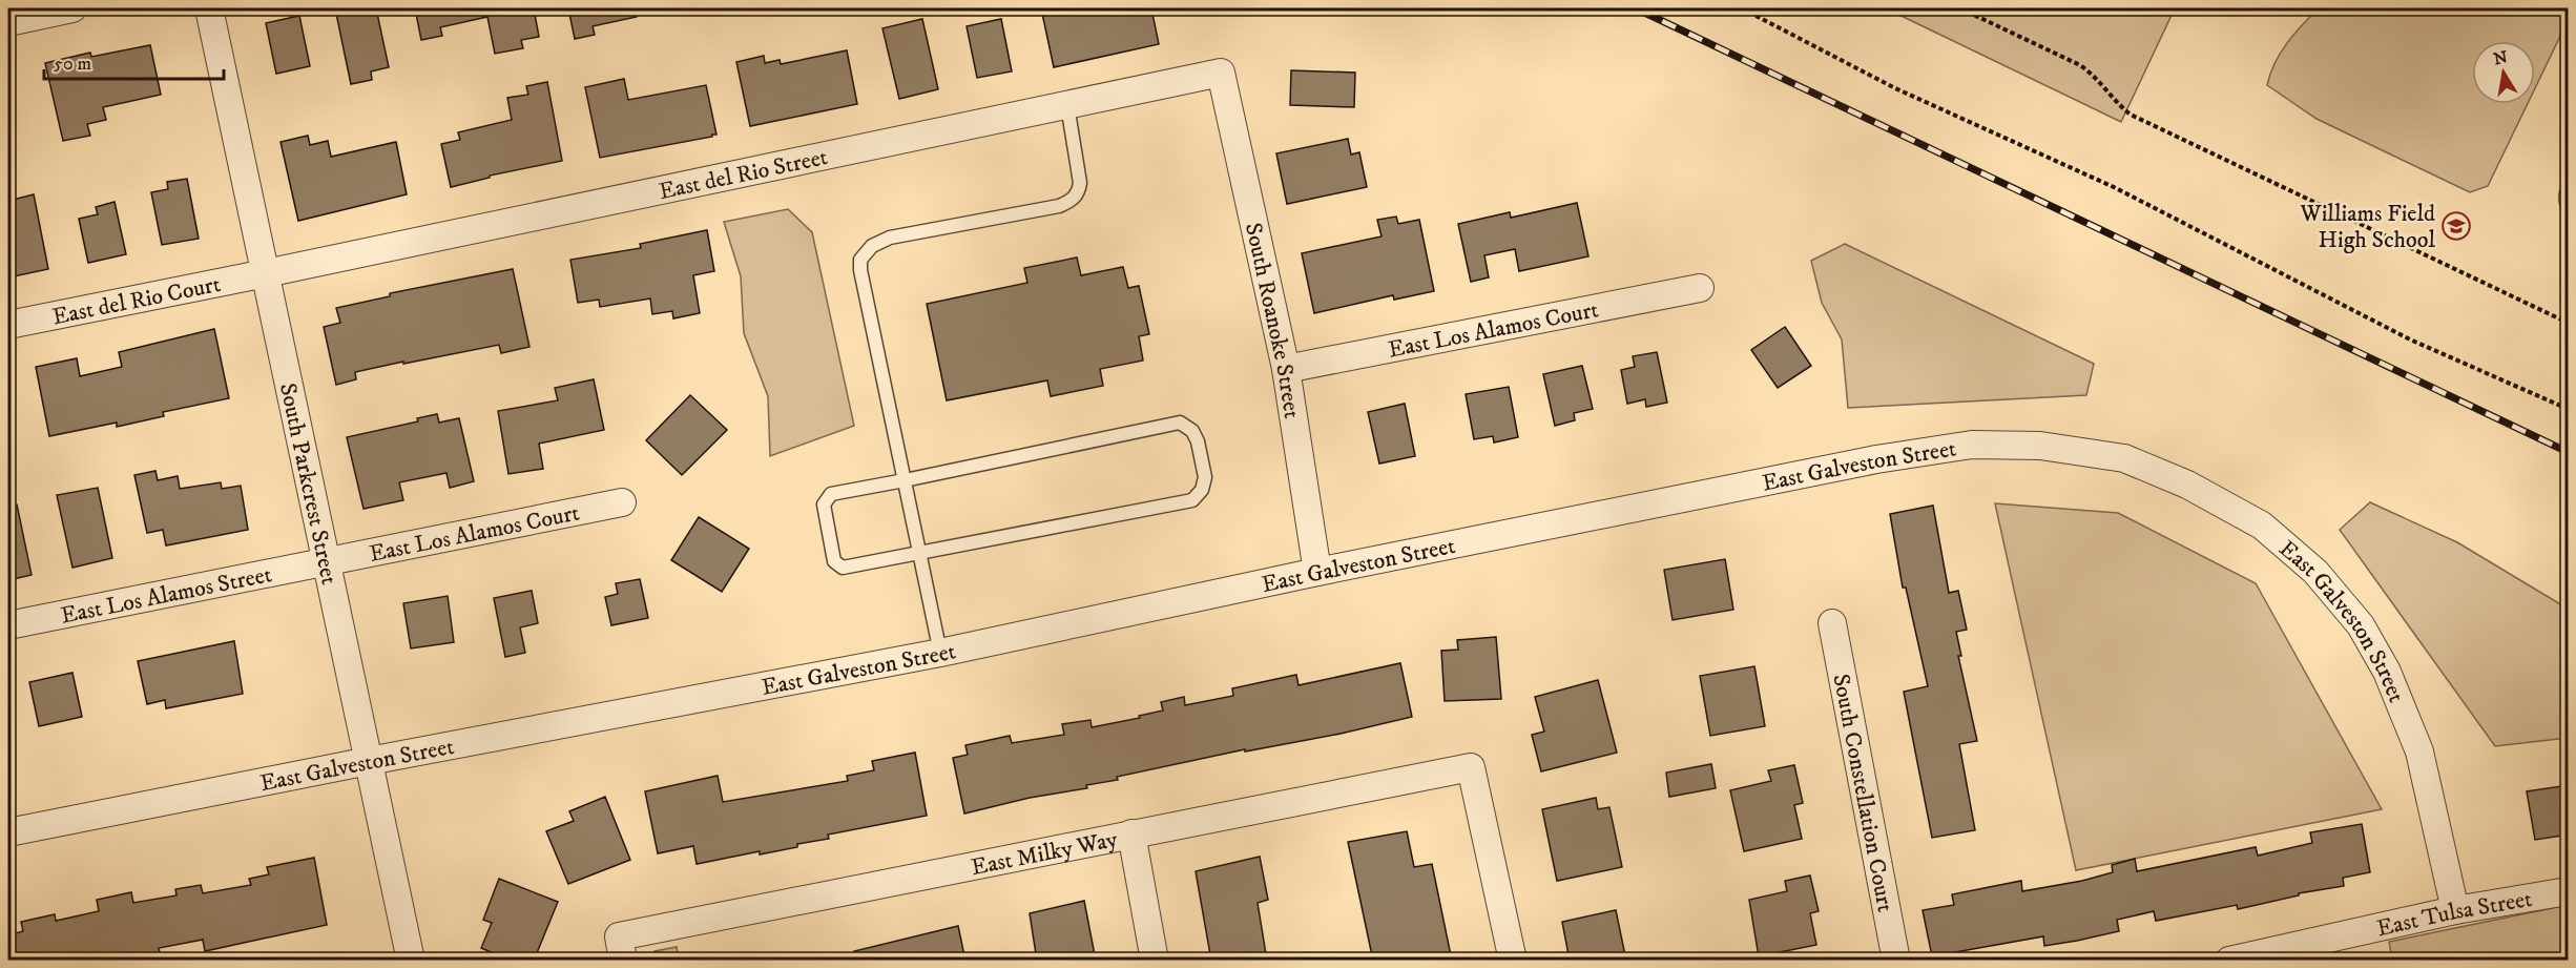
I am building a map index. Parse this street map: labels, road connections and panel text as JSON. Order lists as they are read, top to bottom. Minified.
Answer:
{"streets":{"street":["East del Rio Street","East del Rio Court","South Roanoke Street","East Los Alamos Court","East Galveston Street","South Parkcrest Street","East Los Alamos Street","South Constellation Court","East Milky Way","East Tulsa Street"]},"crossings":[["East del Rio Street","East del Rio Court"],["East del Rio Street","South Roanoke Street"],["East del Rio Street","South Parkcrest Street"],["East del Rio Court","South Parkcrest Street"],["South Roanoke Street","East Los Alamos Court"],["South Roanoke Street","East Galveston Street"],["East Los Alamos Court","South Parkcrest Street"],["East Los Alamos Court","East Los Alamos Street"],["East Galveston Street","South Parkcrest Street"],["East Galveston Street","East Tulsa Street"],["South Parkcrest Street","East Los Alamos Street"]],"places":{"school or university":["Williams Field High School"]},"scale_bar":"50 m","north":"top"}
